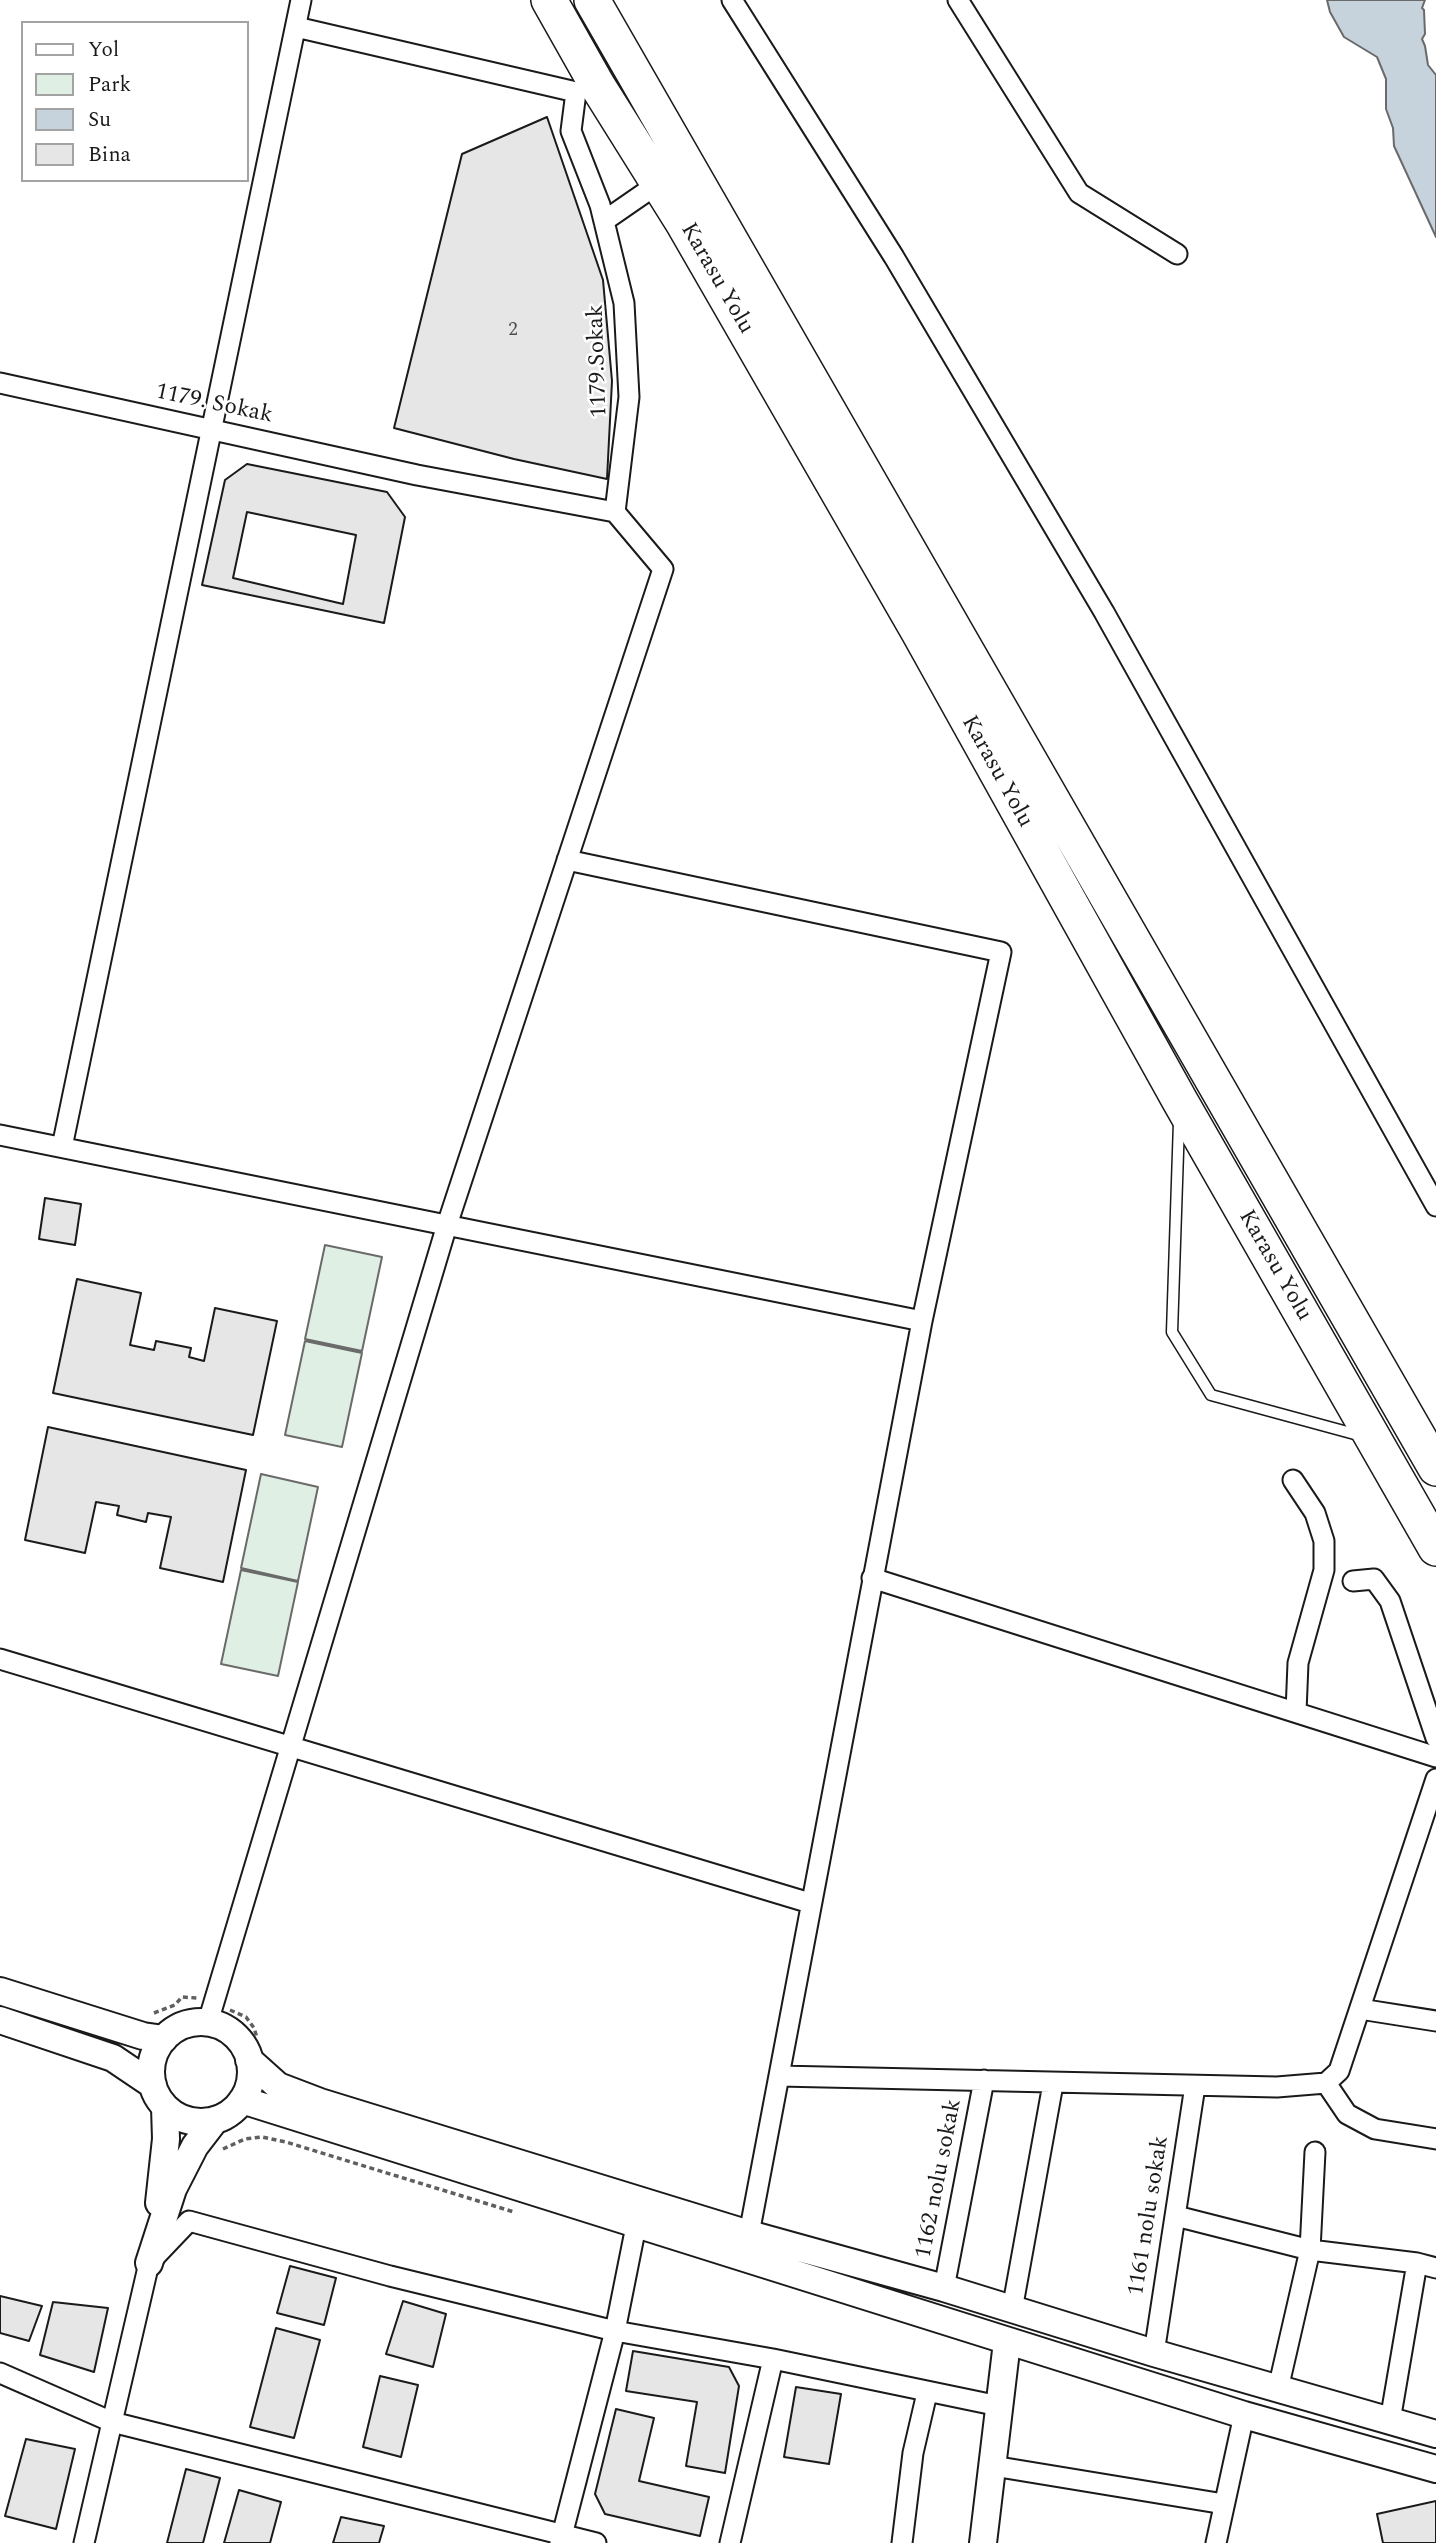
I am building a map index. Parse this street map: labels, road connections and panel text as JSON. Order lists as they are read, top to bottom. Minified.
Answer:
{"streets":{"highway":["Karasu Yolu"],"street":["1179.Sokak","1179. Sokak","1162 nolu sokak","1161 nolu sokak"]},"crossings":[["Karasu Yolu","1179.Sokak"],["1179.Sokak","1179. Sokak"]],"house_numbers":["2"],"legend":["Yol","Park","Su","Bina"]}
